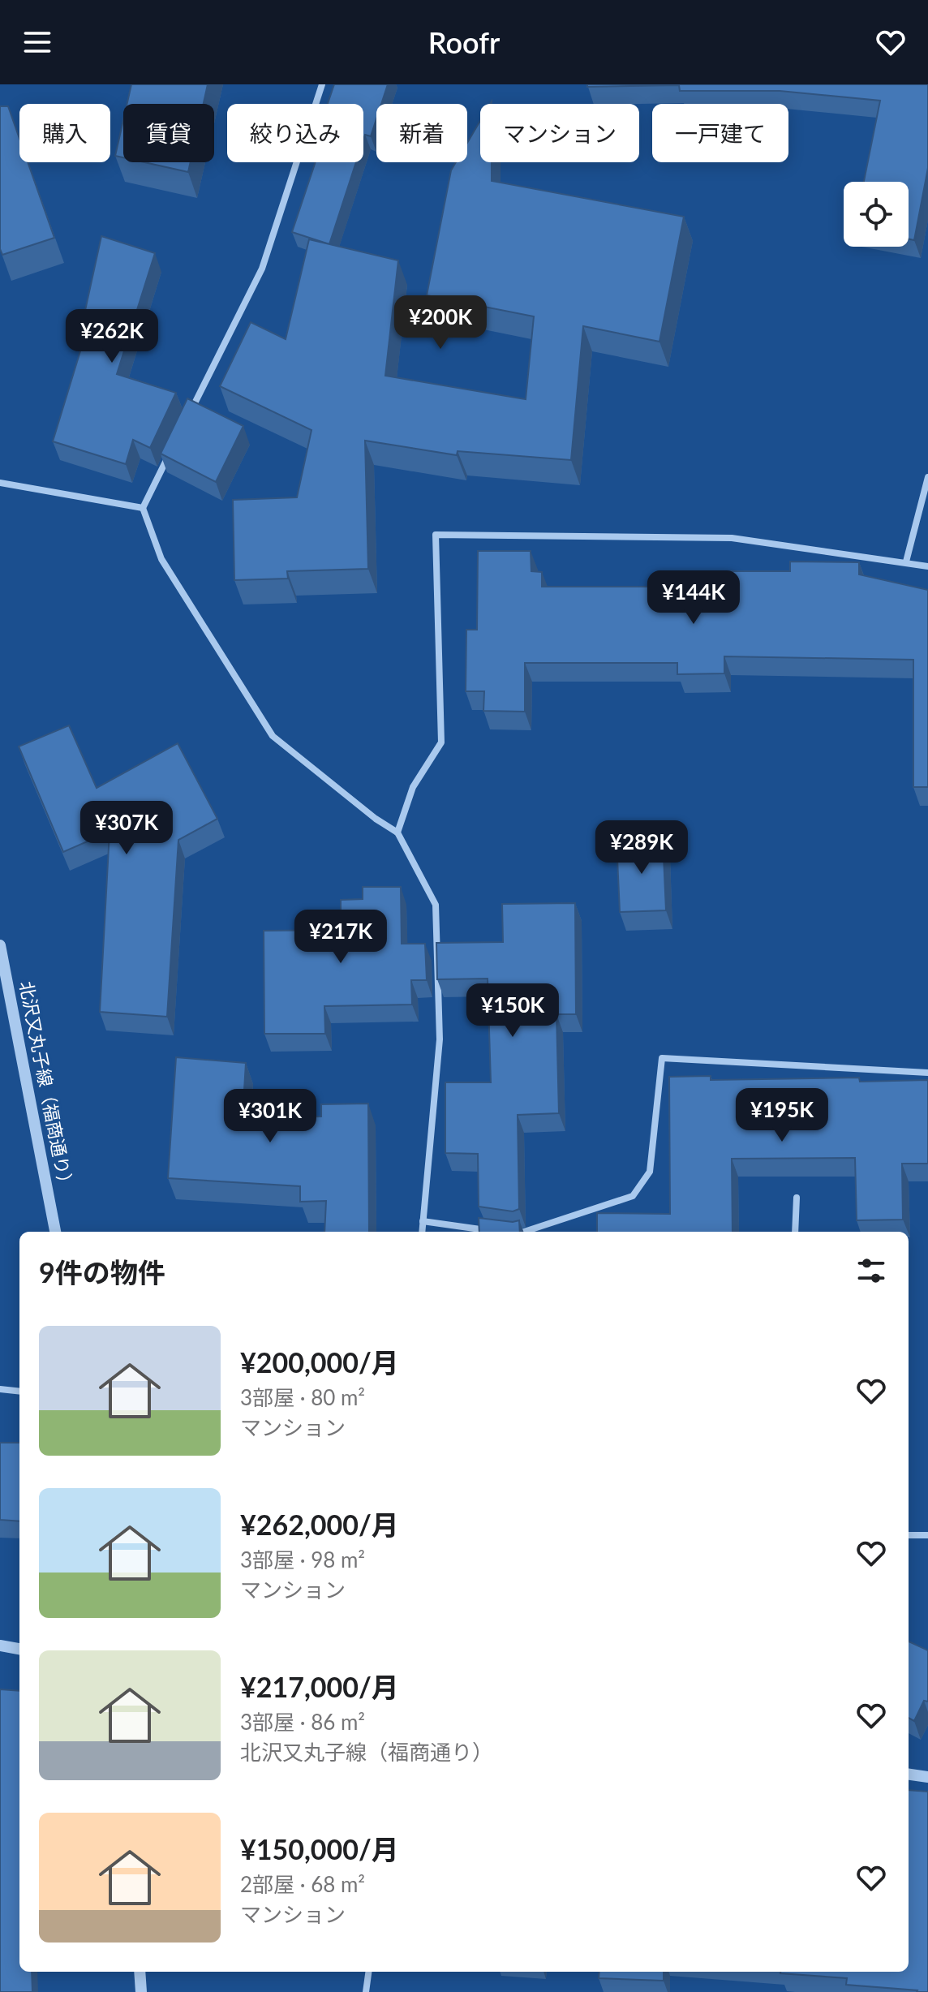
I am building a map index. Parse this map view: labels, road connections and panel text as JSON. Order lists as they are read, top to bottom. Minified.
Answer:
{"streets":{"street":["北沢又丸子線（福商通り）"]},"page":{"header":"Roofr","chip":["購入","賃貸","絞り込み","新着","マンション","一戸建て"],"price":["¥200K","¥262K","¥144K","¥307K","¥289K","¥217K","¥150K","¥195K","¥301K"],"heading":"9件の物件","list":[{"name":"¥200,000/月","note":"3部屋 · 80 m² · マンション"},{"name":"¥262,000/月","note":"3部屋 · 98 m² · マンション"},{"name":"¥217,000/月","note":"3部屋 · 86 m² · 北沢又丸子線（福商通り）"},{"name":"¥150,000/月","note":"2部屋 · 68 m² · マンション"}]}}
